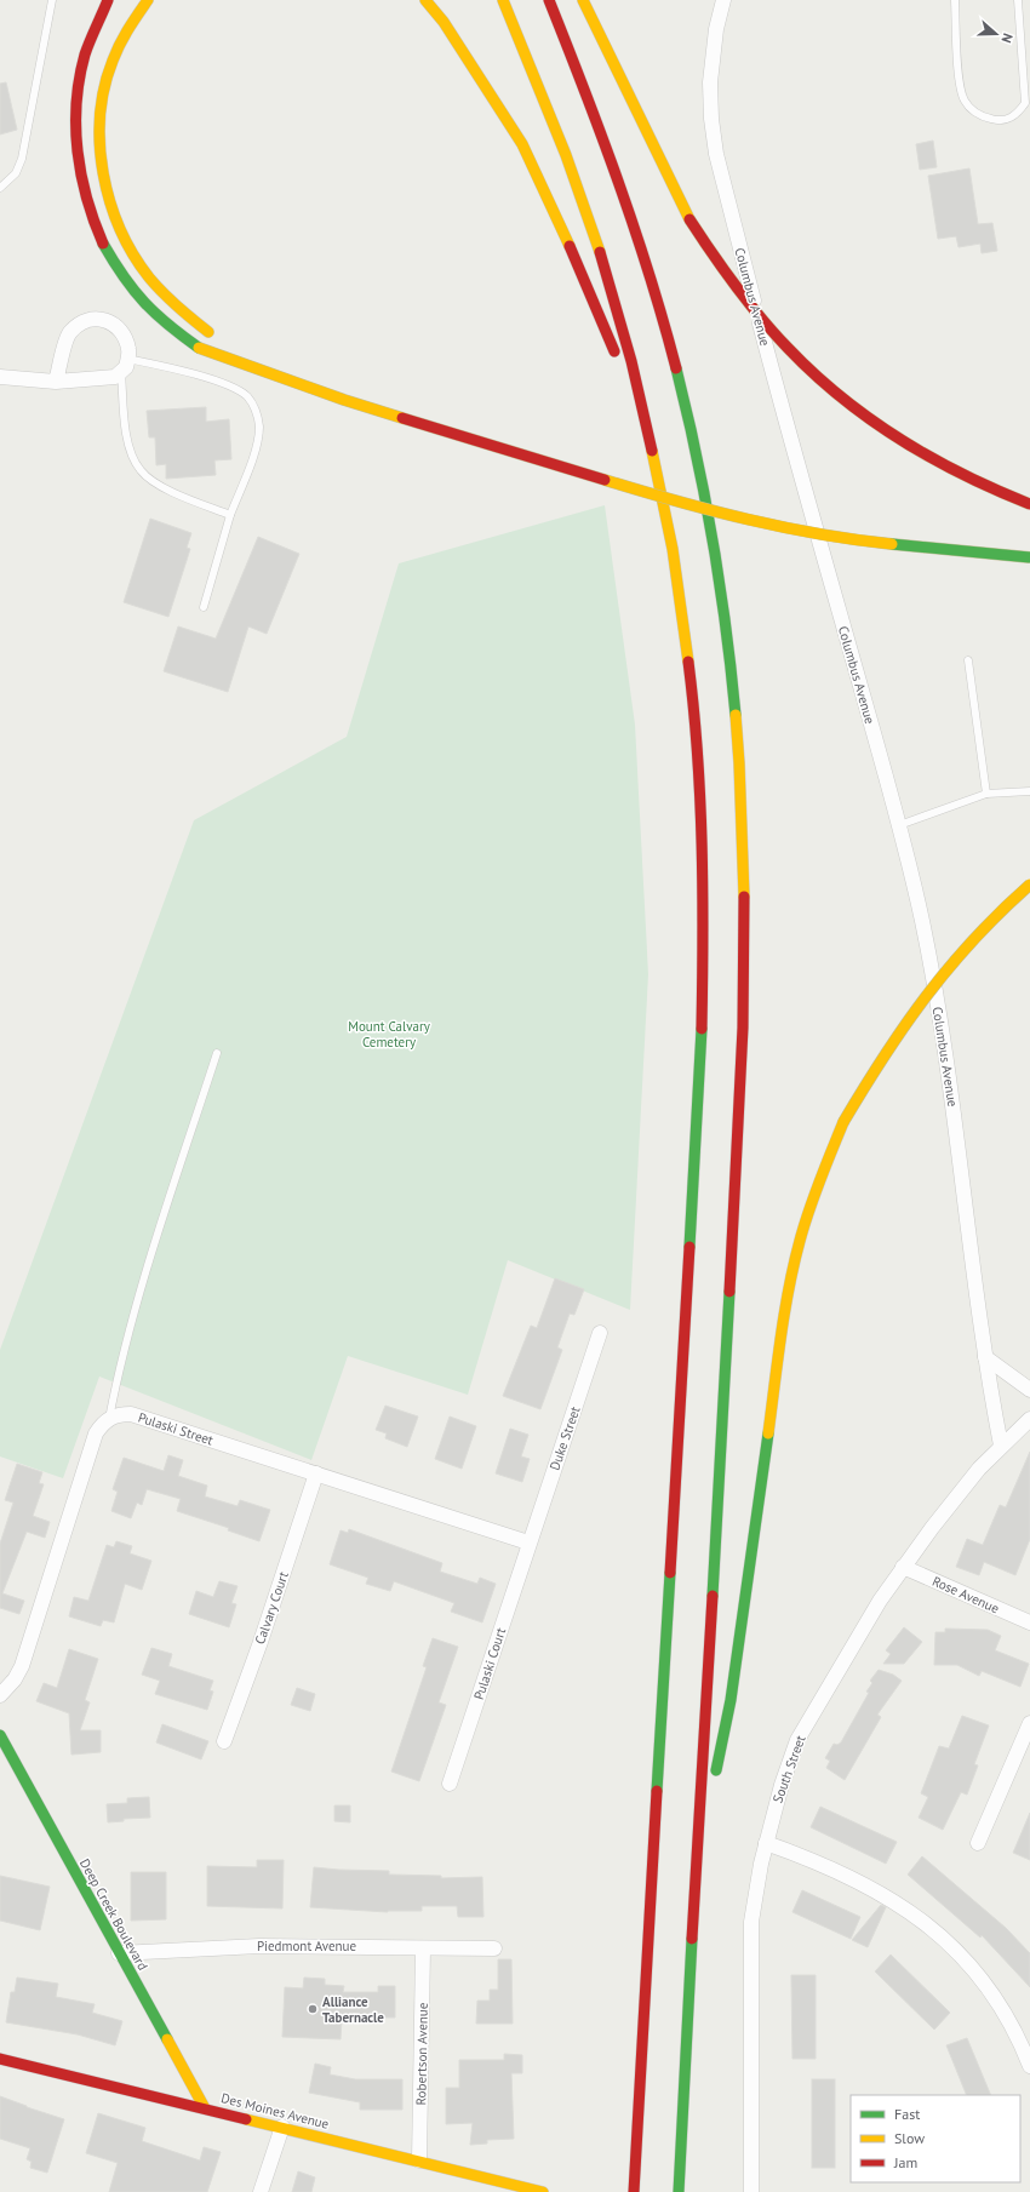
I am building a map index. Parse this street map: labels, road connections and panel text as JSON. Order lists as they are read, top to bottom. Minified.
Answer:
{"streets":{"main road":["Deep Creek Boulevard","Des Moines Avenue"],"street":["Columbus Avenue","Pulaski Street","Duke Street","Rose Avenue","Calvary Court","Pulaski Court","South Street","Piedmont Avenue","Robertson Avenue"]},"crossings":[["Columbus Avenue","South Street"],["Pulaski Street","Duke Street"],["Pulaski Street","Calvary Court"],["Pulaski Street","Pulaski Court"],["Duke Street","Pulaski Court"],["Rose Avenue","South Street"],["Deep Creek Boulevard","Piedmont Avenue"],["Deep Creek Boulevard","Des Moines Avenue"],["Piedmont Avenue","Robertson Avenue"],["Robertson Avenue","Des Moines Avenue"]],"parks":["Mount Calvary Cemetery"],"places":["Alliance Tabernacle"],"legend":["Fast","Slow","Jam"],"north":"right"}
